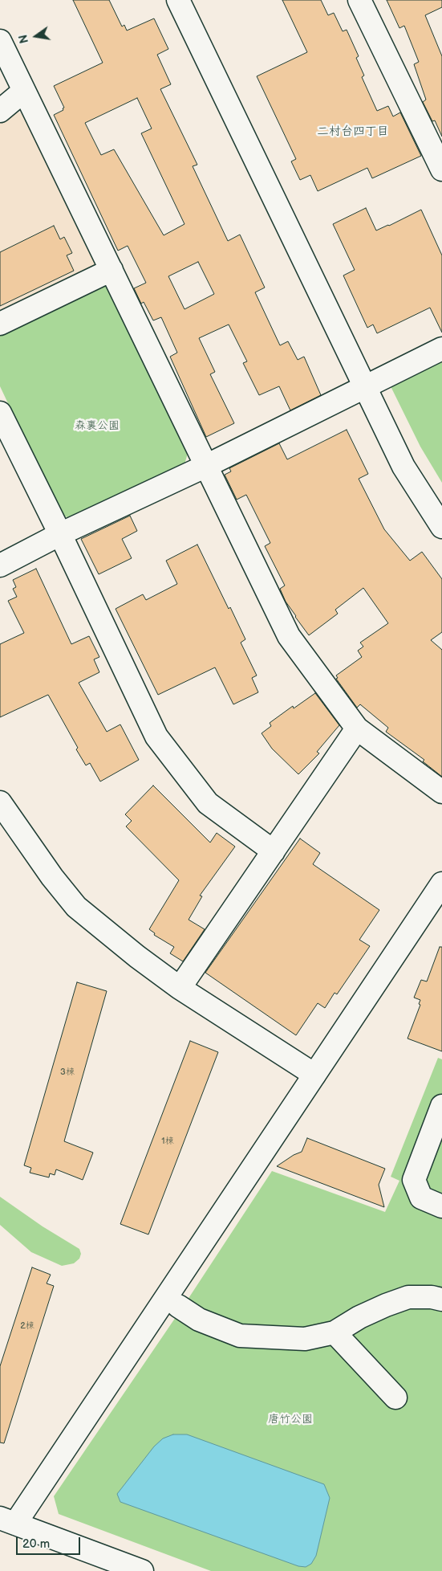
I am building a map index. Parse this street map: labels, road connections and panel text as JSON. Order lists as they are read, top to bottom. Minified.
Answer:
{"districts":["二村台四丁目"],"parks":["森裏公園","唐竹公園"],"house_numbers":["3棟","1棟","2棟"],"scale_bar":"20 m","north":"left"}
